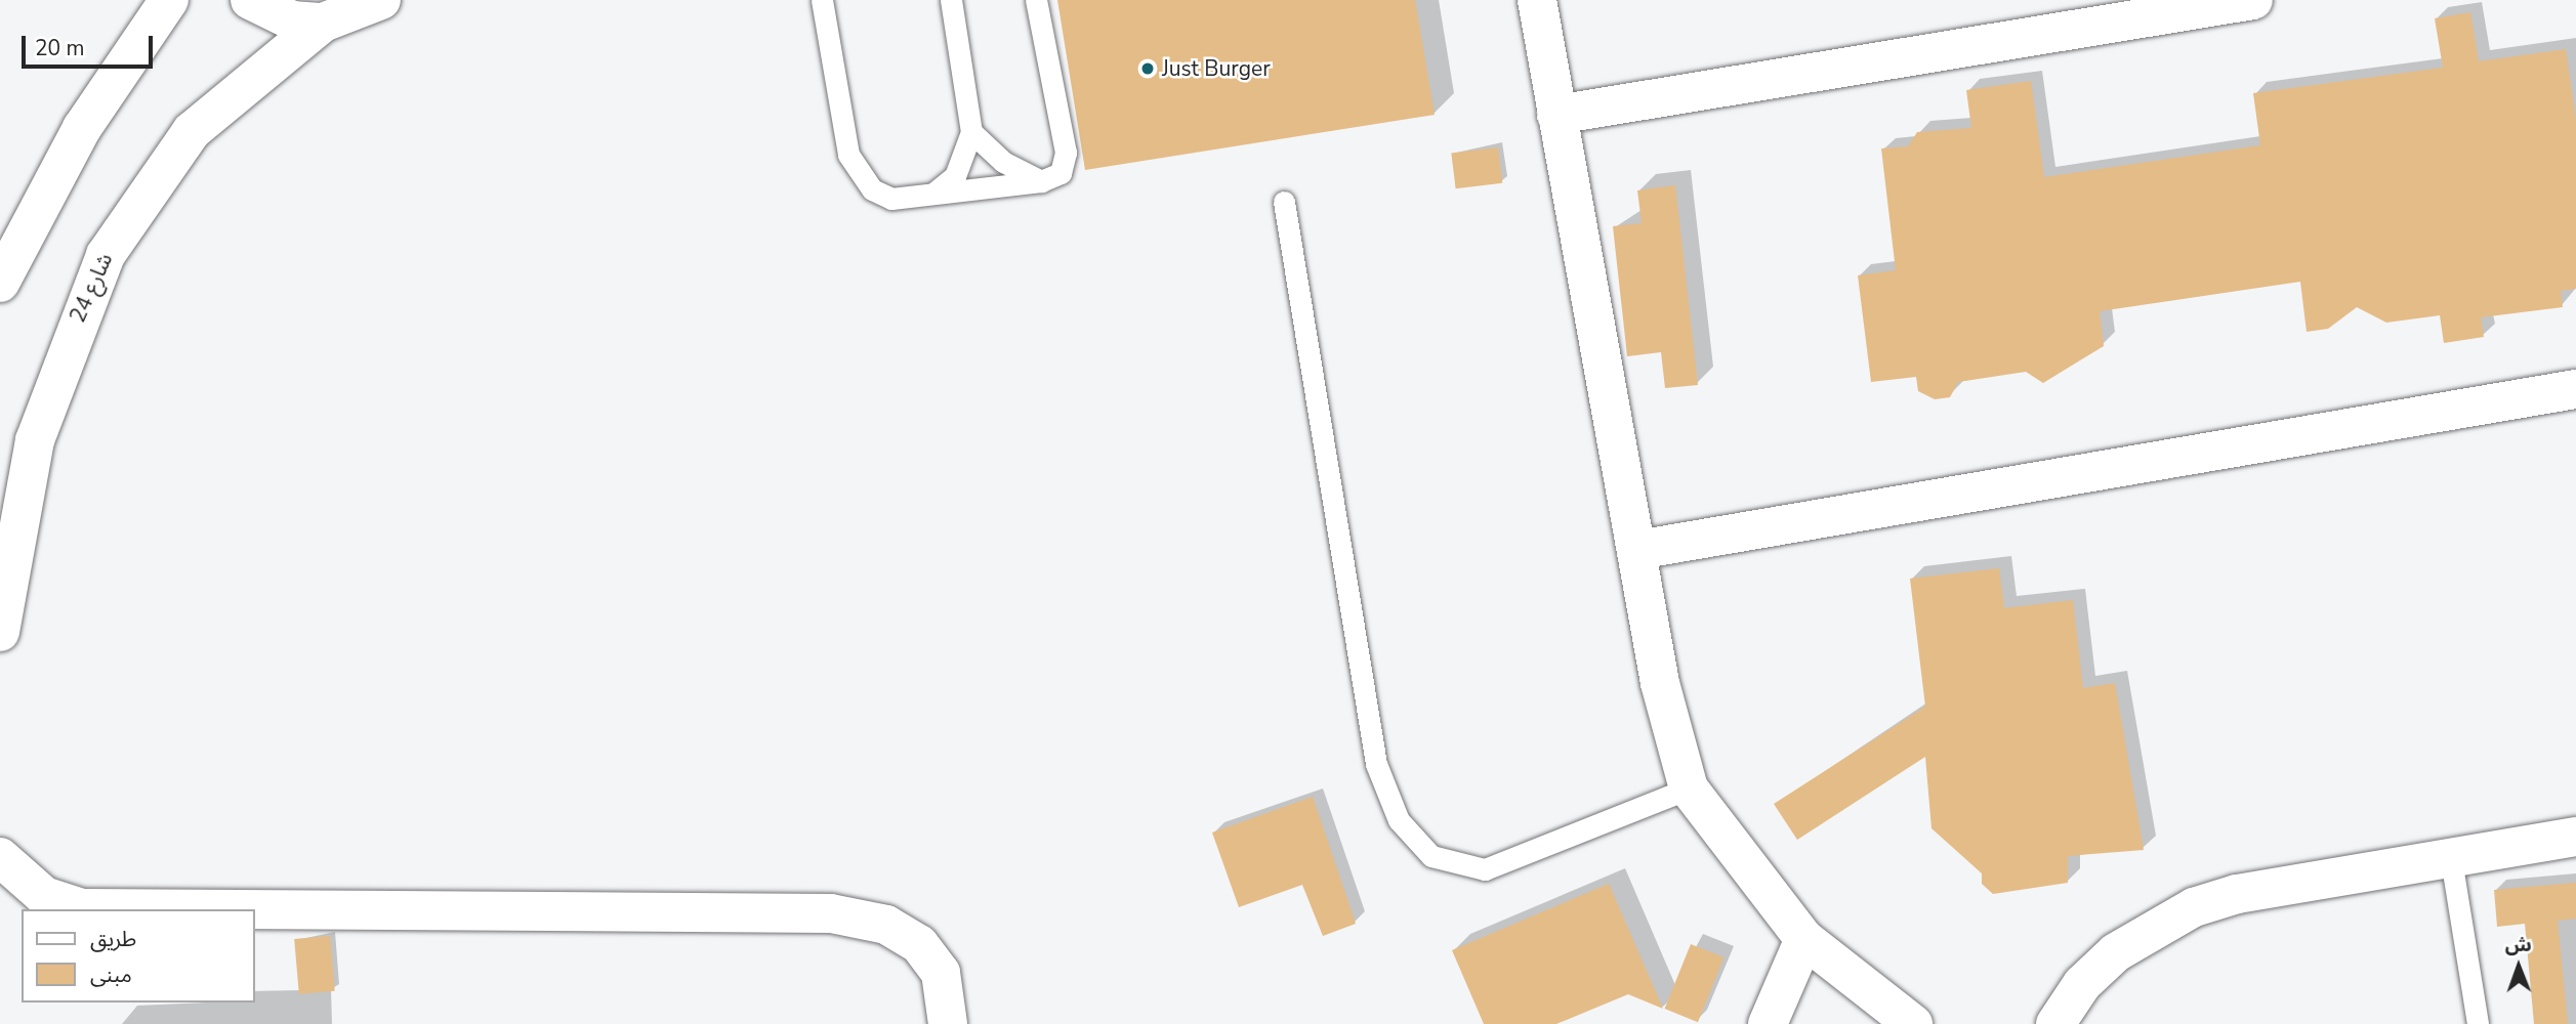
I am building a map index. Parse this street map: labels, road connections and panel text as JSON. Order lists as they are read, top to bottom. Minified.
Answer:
{"streets":{"street":["شارع 24"]},"places":["Just Burger"],"legend":["طريق","مبنى"],"scale_bar":"20 m","north":"top"}
